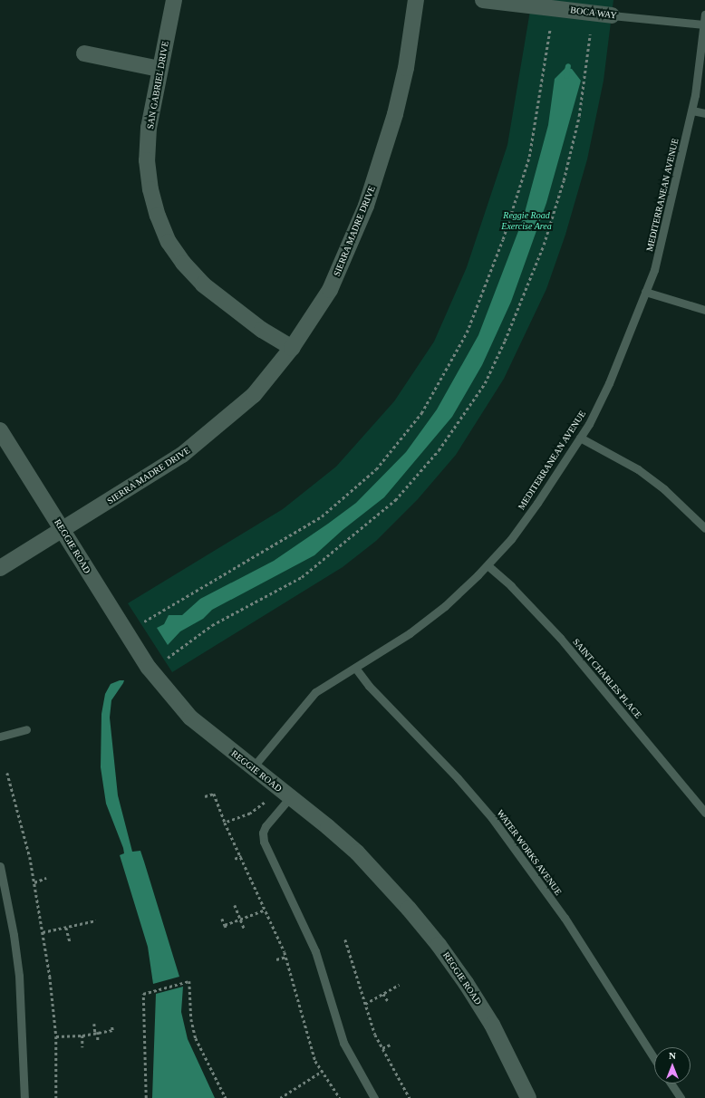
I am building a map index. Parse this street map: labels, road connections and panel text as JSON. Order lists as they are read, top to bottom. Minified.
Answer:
{"streets":{"street":["BOCA WAY","SAN GABRIEL DRIVE","SIERRA MADRE DRIVE","REGGIE ROAD"],"lane":["MEDITERRANEAN AVENUE","SAINT CHARLES PLACE","WATER WORKS AVENUE"]},"crossings":[["BOCA WAY","MEDITERRANEAN AVENUE"],["SAN GABRIEL DRIVE","SIERRA MADRE DRIVE"],["MEDITERRANEAN AVENUE","REGGIE ROAD"],["MEDITERRANEAN AVENUE","SAINT CHARLES PLACE"],["MEDITERRANEAN AVENUE","WATER WORKS AVENUE"],["SIERRA MADRE DRIVE","REGGIE ROAD"]],"parks":["Reggie Road Exercise Area"],"north":"top"}
